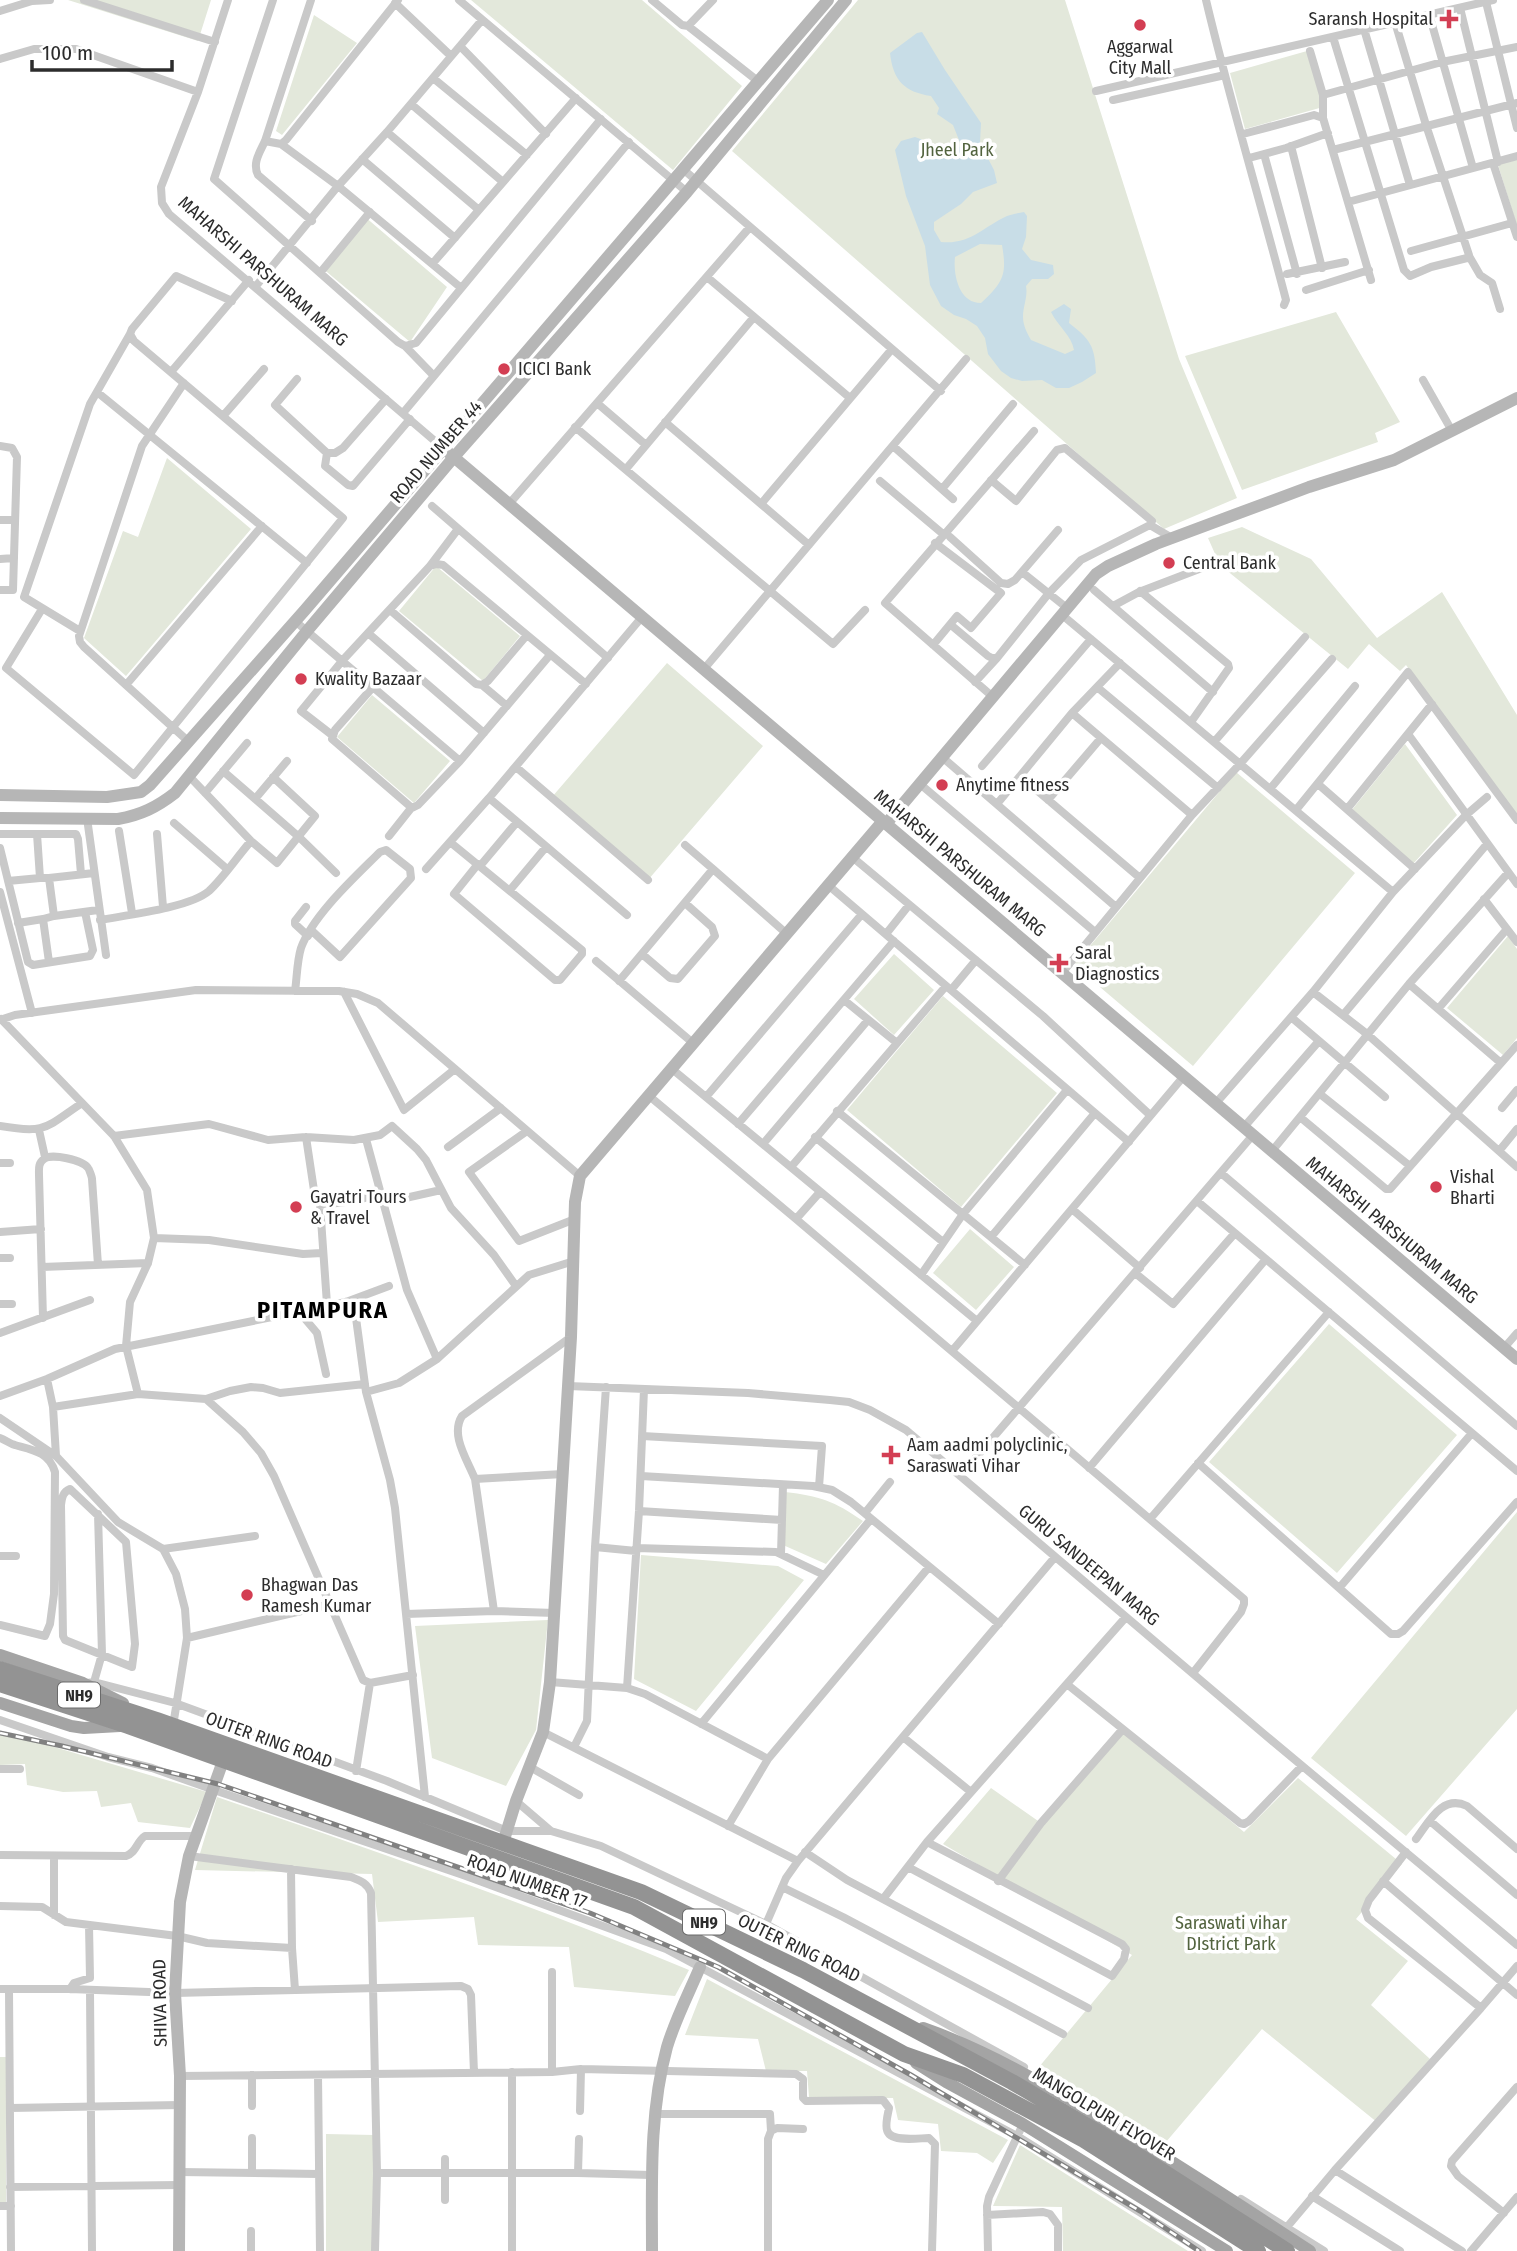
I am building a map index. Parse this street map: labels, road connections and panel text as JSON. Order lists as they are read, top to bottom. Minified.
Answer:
{"streets":{"highway":["NH9","OUTER RING ROAD","MANGOLPURI FLYOVER"],"street":["MAHARSHI PARSHURAM MARG","ROAD NUMBER 44","GURU SANDEEPAN MARG","ROAD NUMBER 17","SHIVA ROAD"]},"crossings":[["MAHARSHI PARSHURAM MARG","ROAD NUMBER 44"],["NH9","OUTER RING ROAD"],["OUTER RING ROAD","ROAD NUMBER 17"],["OUTER RING ROAD","SHIVA ROAD"],["OUTER RING ROAD","MANGOLPURI FLYOVER"],["ROAD NUMBER 17","SHIVA ROAD"]],"districts":["PITAMPURA"],"parks":["Jheel Park","Saraswati vihar DIstrict Park"],"places":{"health":["Saransh Hospital","Saral Diagnostics","Aam aadmi polyclinic, Saraswati Vihar"],"other":["Aggarwal City Mall","ICICI Bank","Central Bank","Kwality Bazaar","Anytime fitness","Vishal Bharti","Gayatri Tours & Travel","Bhagwan Das Ramesh Kumar"]},"scale_bar":"100 m"}
